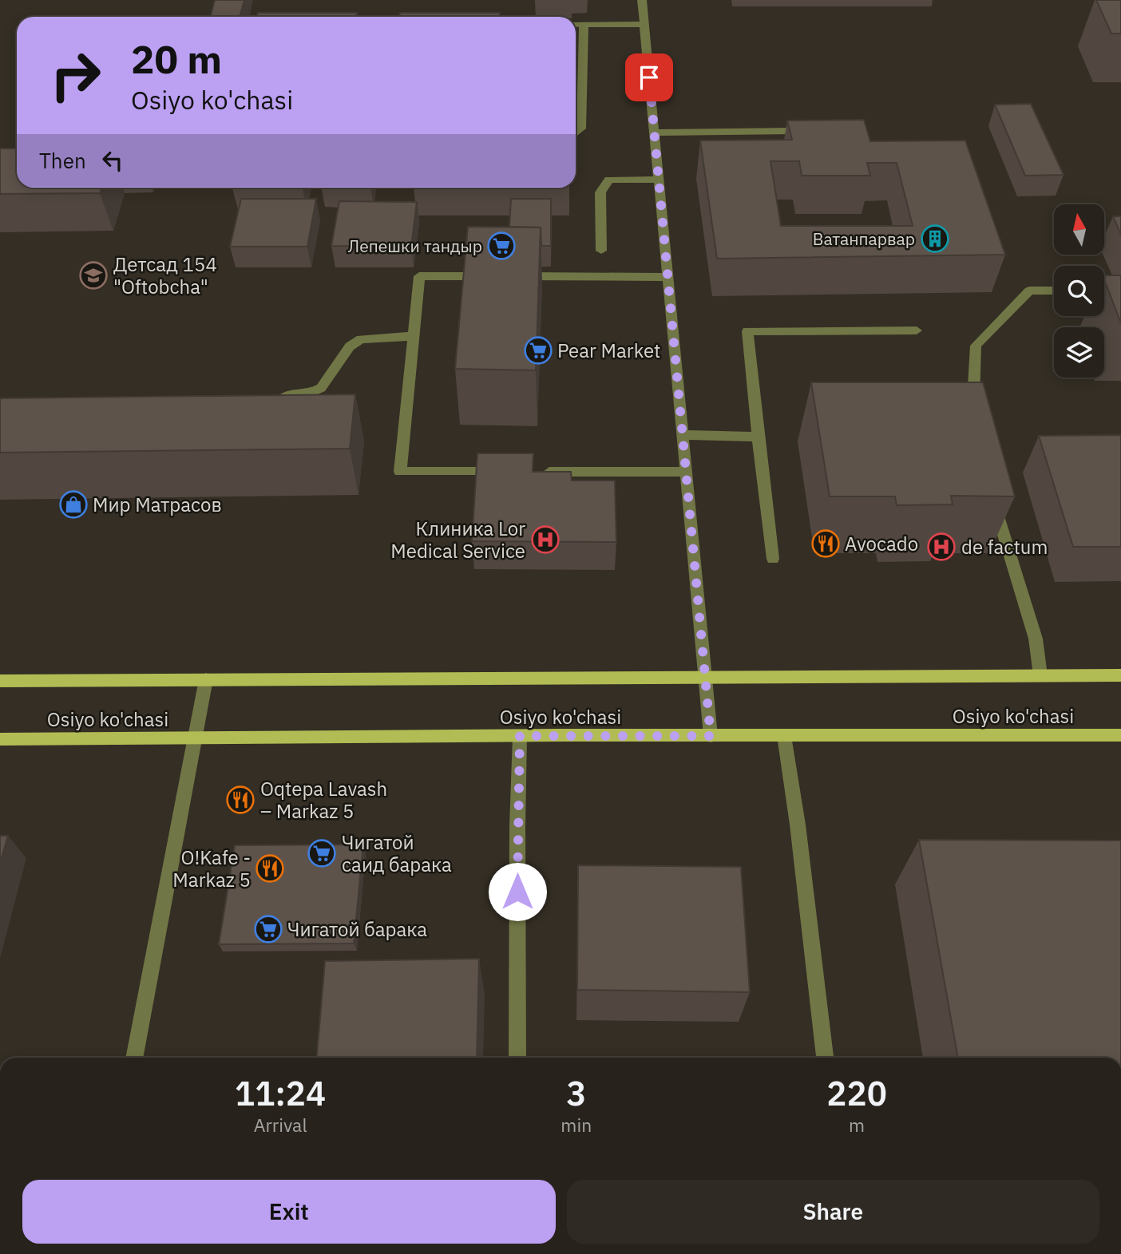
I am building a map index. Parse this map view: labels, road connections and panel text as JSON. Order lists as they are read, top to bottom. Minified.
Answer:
{"streets":{"main road":["Osiyo ko'chasi"]},"places":{"building":["Ватанпарвар"],"supermarket":["Лепешки тандыр","Pear Market","Чигатой саид барака","Чигатой барака"],"school or university":["Детсад 154 \"Oftobcha\""],"shop":["Мир Матрасов"],"hospital":["Клиника Lor Medical Service","de factum"],"restaurant":["Avocado","Oqtepa Lavash – Markaz 5","O!Kafe - Markaz 5"]},"north":"top","page":{"turn":["20 m","Osiyo ko'chasi"],"then":"Then","eta":["11:24","Arrival","3","min","220","m"],"buttons":["Exit","Share"]}}
